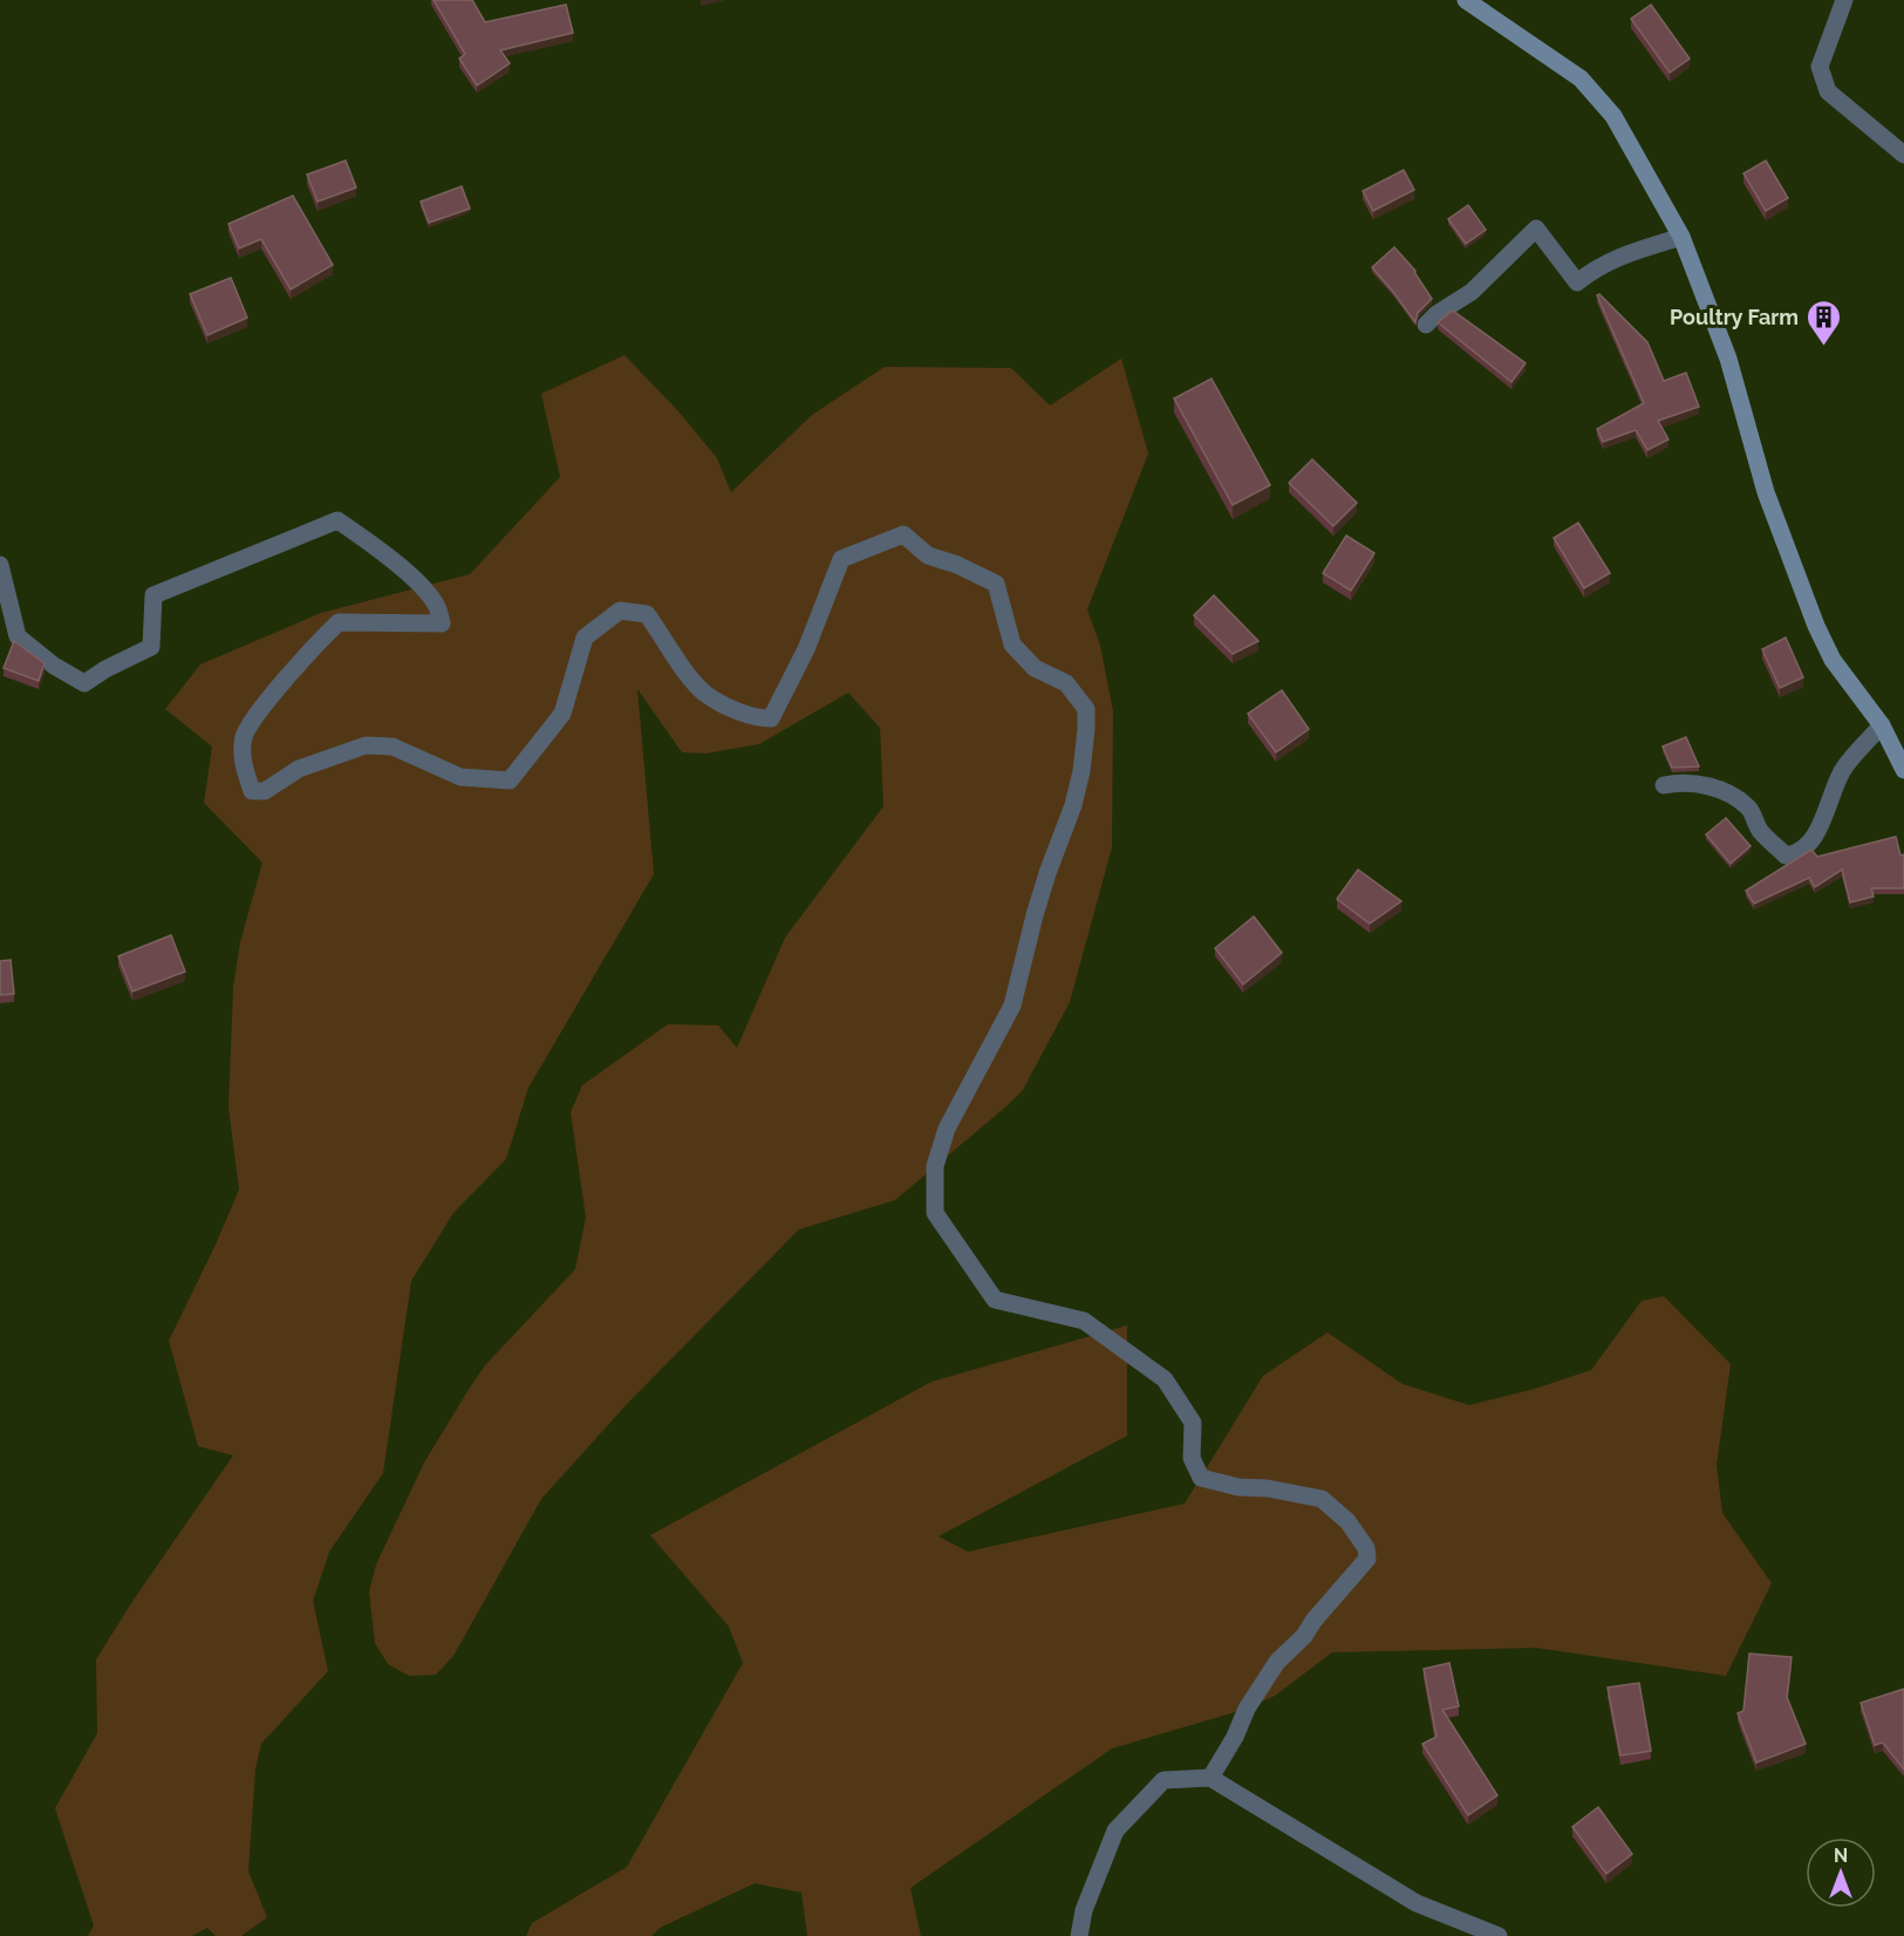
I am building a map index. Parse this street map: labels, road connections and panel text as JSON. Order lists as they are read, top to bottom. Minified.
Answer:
{"places":{"building":["Poultry Farm"]},"north":"top"}
